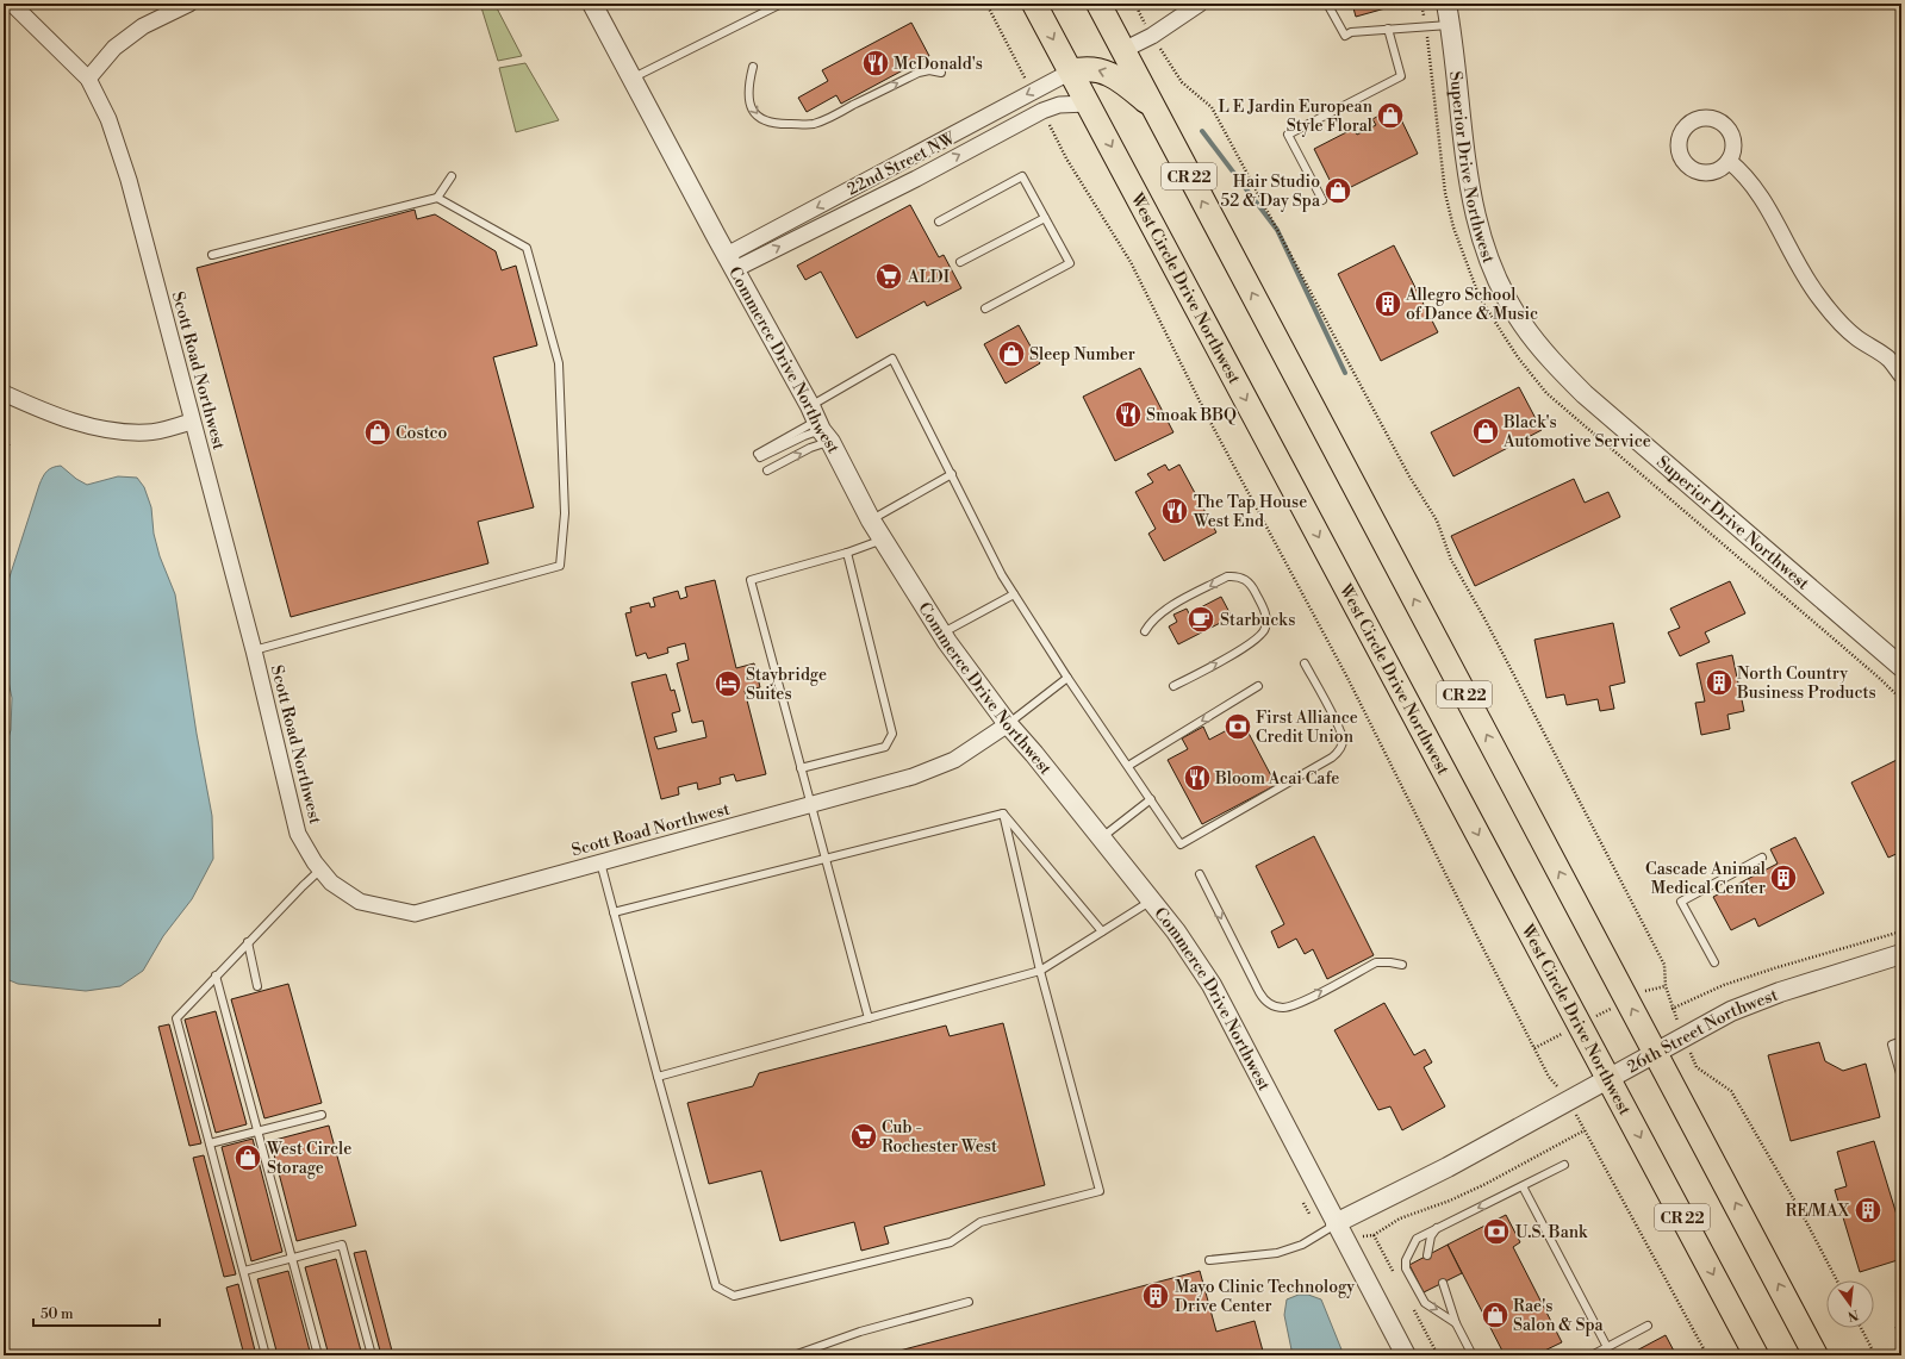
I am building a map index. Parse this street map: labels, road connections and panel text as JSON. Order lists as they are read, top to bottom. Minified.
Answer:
{"streets":{"main road":["CR 22","West Circle Drive Northwest"],"street":["22nd Street NW","Superior Drive Northwest","Commerce Drive Northwest","Scott Road Northwest","26th Street Northwest"]},"crossings":[["22nd Street NW","West Circle Drive Northwest"],["22nd Street NW","Commerce Drive Northwest"],["CR 22","26th Street Northwest"],["West Circle Drive Northwest","26th Street Northwest"],["Commerce Drive Northwest","Scott Road Northwest"],["Commerce Drive Northwest","26th Street Northwest"]],"places":{"restaurant":["McDonald's","Smoak BBQ","The Tap House West End","Bloom Acai Cafe"],"shop":["L E Jardin European Style Floral","Hair Studio 52 & Day Spa","Sleep Number","Black's Automotive Service","Costco","West Circle Storage","Rae's Salon & Spa"],"supermarket":["ALDI","Cub - Rochester West"],"building":["Allegro School of Dance & Music","North Country Business Products","Cascade Animal Medical Center","RE/MAX","Mayo Clinic Technology Drive Center"],"cafe":["Starbucks"],"hotel":["Staybridge Suites"],"bank":["First Alliance Credit Union","U.S. Bank"]},"scale_bar":"50 m","north":"bottom"}
